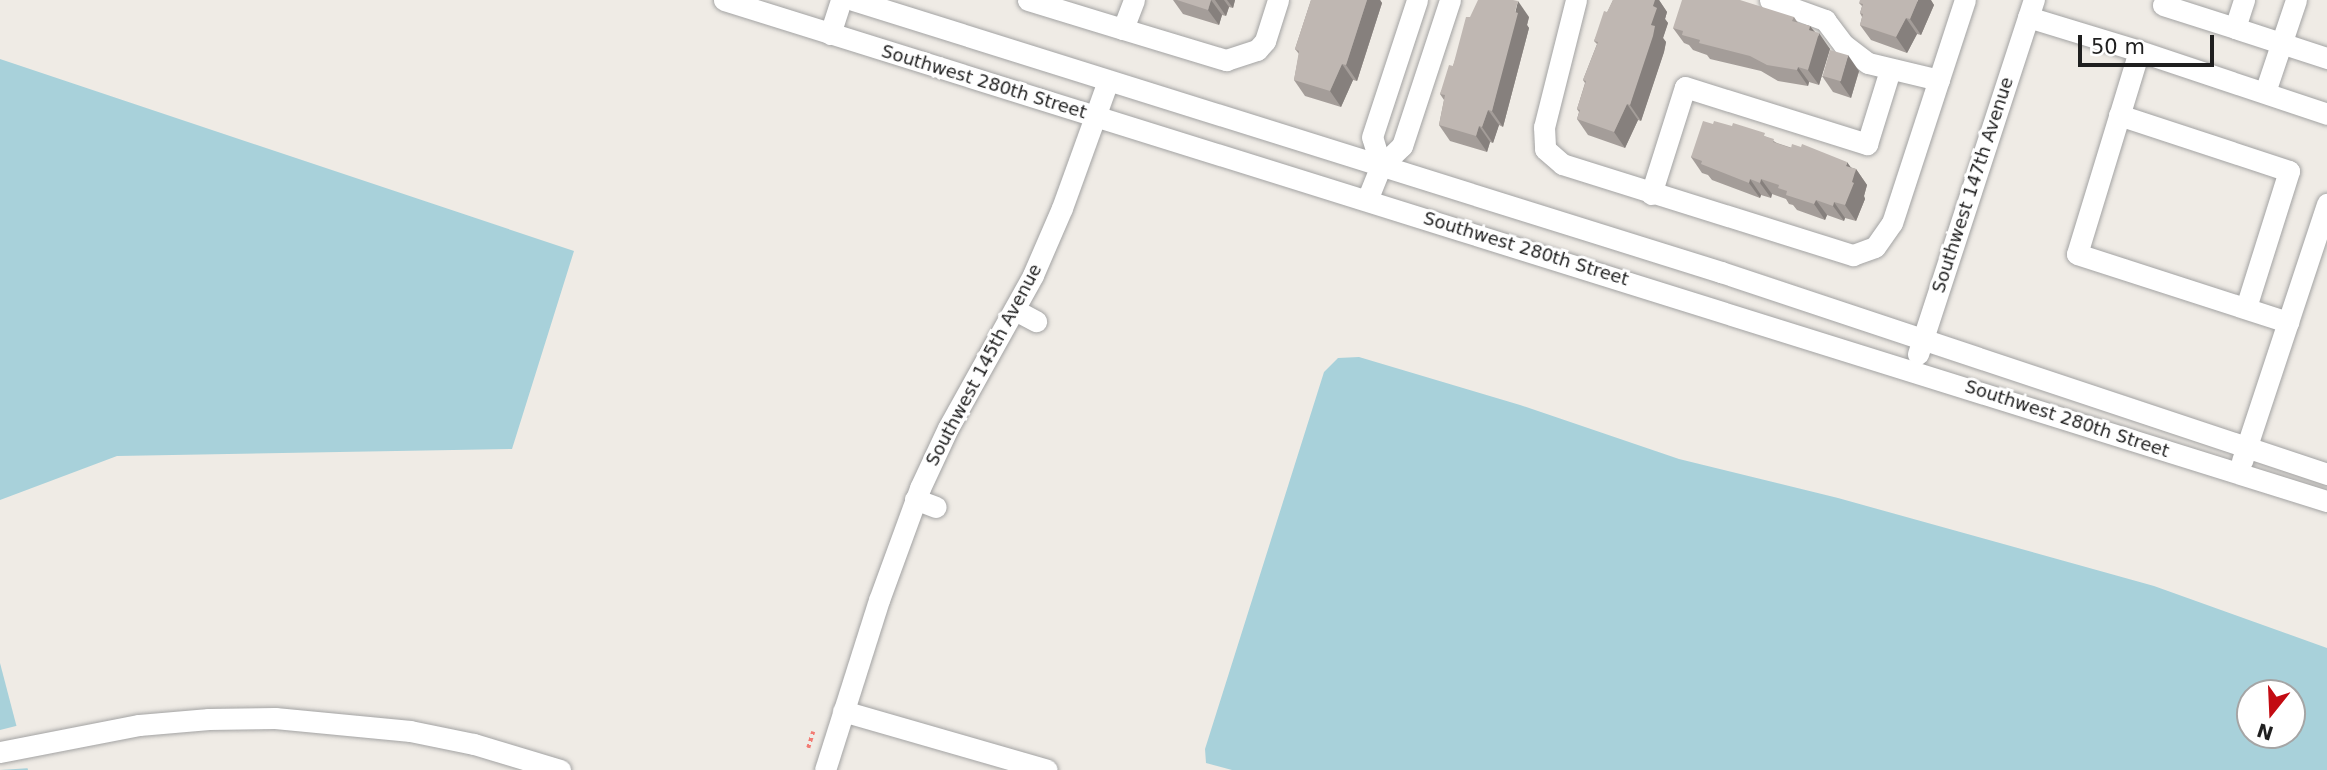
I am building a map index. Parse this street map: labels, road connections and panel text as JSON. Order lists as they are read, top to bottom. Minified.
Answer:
{"streets":{"street":["Southwest 280th Street","Southwest 147th Avenue","Southwest 145th Avenue"]},"crossings":[["Southwest 280th Street","Southwest 147th Avenue"],["Southwest 280th Street","Southwest 145th Avenue"]],"scale_bar":"50 m","north":"bottom"}
